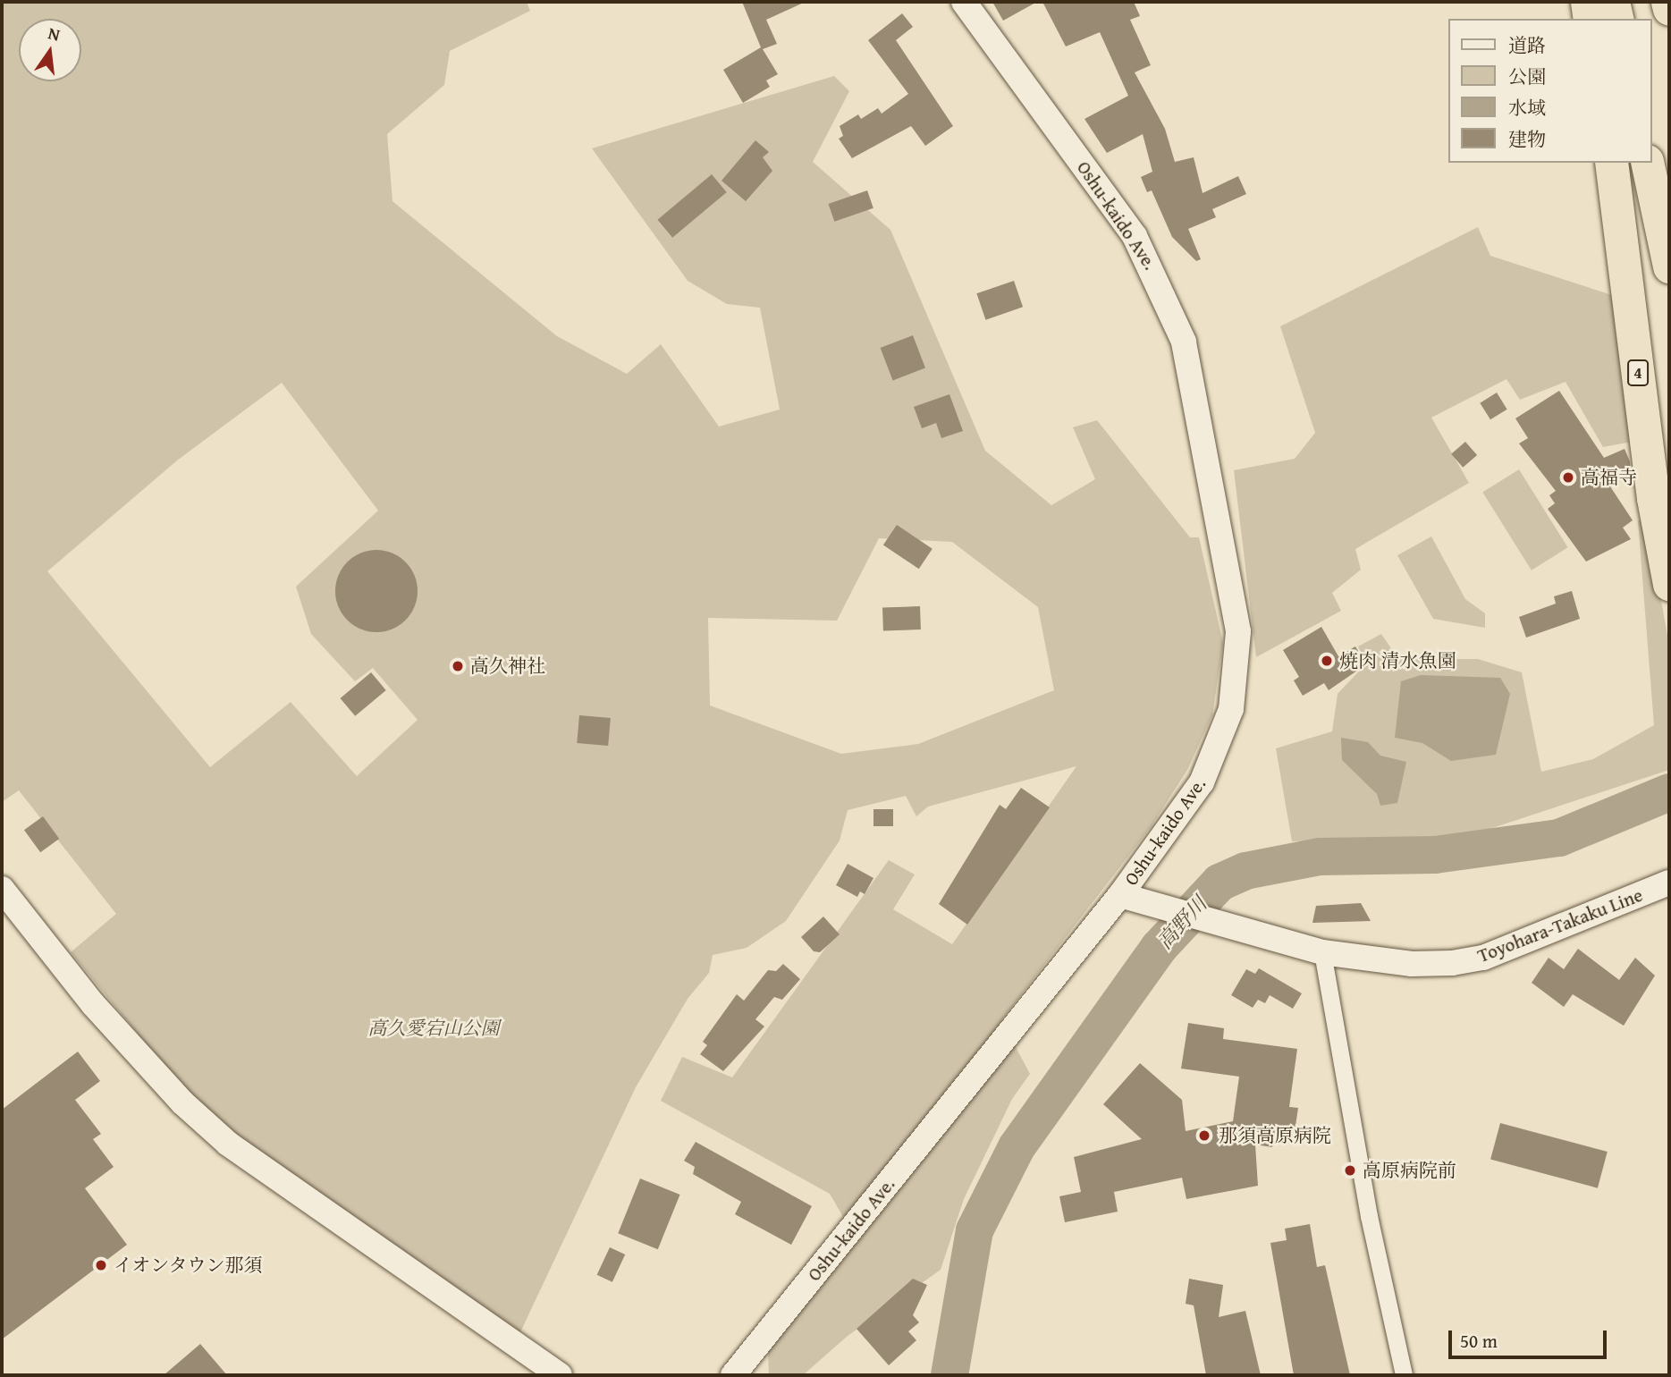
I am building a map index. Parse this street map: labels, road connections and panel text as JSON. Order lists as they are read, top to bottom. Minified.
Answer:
{"streets":{"highway":["4"],"main road":["Oshu-kaido Ave.","Toyohara-Takaku Line"]},"crossings":[["Oshu-kaido Ave.","Toyohara-Takaku Line"]],"water":["高野川"],"parks":["高久愛宕山公園"],"places":["高福寺","焼肉 清水魚園","高久神社","那須高原病院","高原病院前","イオンタウン那須"],"legend":["道路","公園","水域","建物"],"scale_bar":"50 m","north":"top"}
